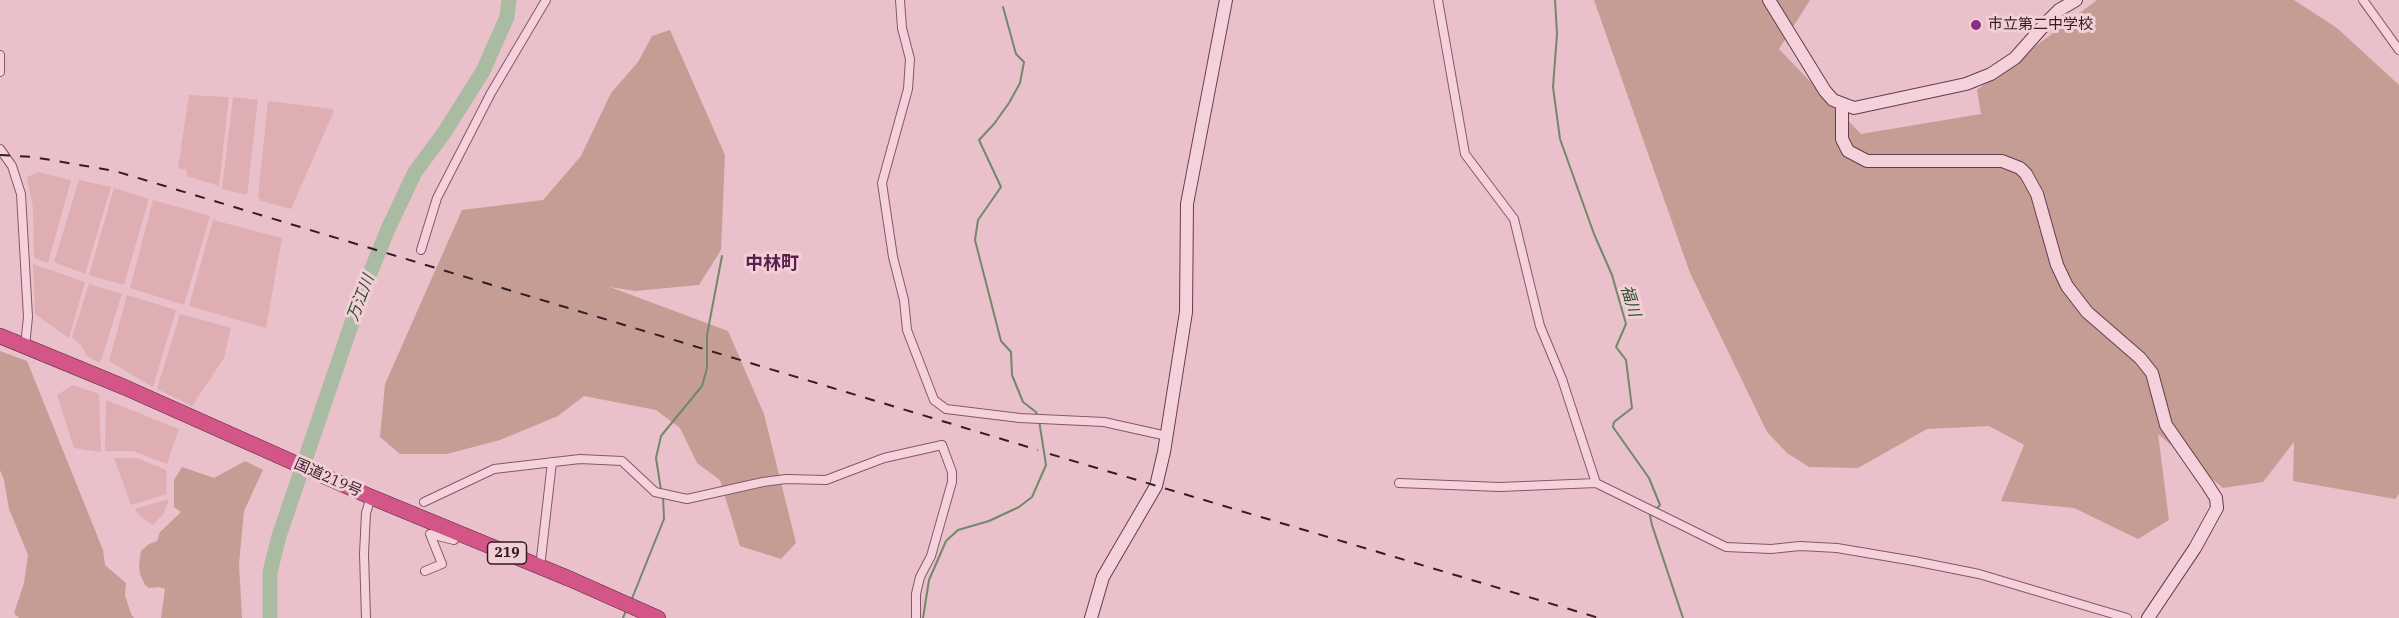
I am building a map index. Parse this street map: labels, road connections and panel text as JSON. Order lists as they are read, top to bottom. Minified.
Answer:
{"streets":{"highway":["国道219号","219"]},"districts":["中林町"],"water":["万江川","福川"],"places":["市立第二中学校"]}
